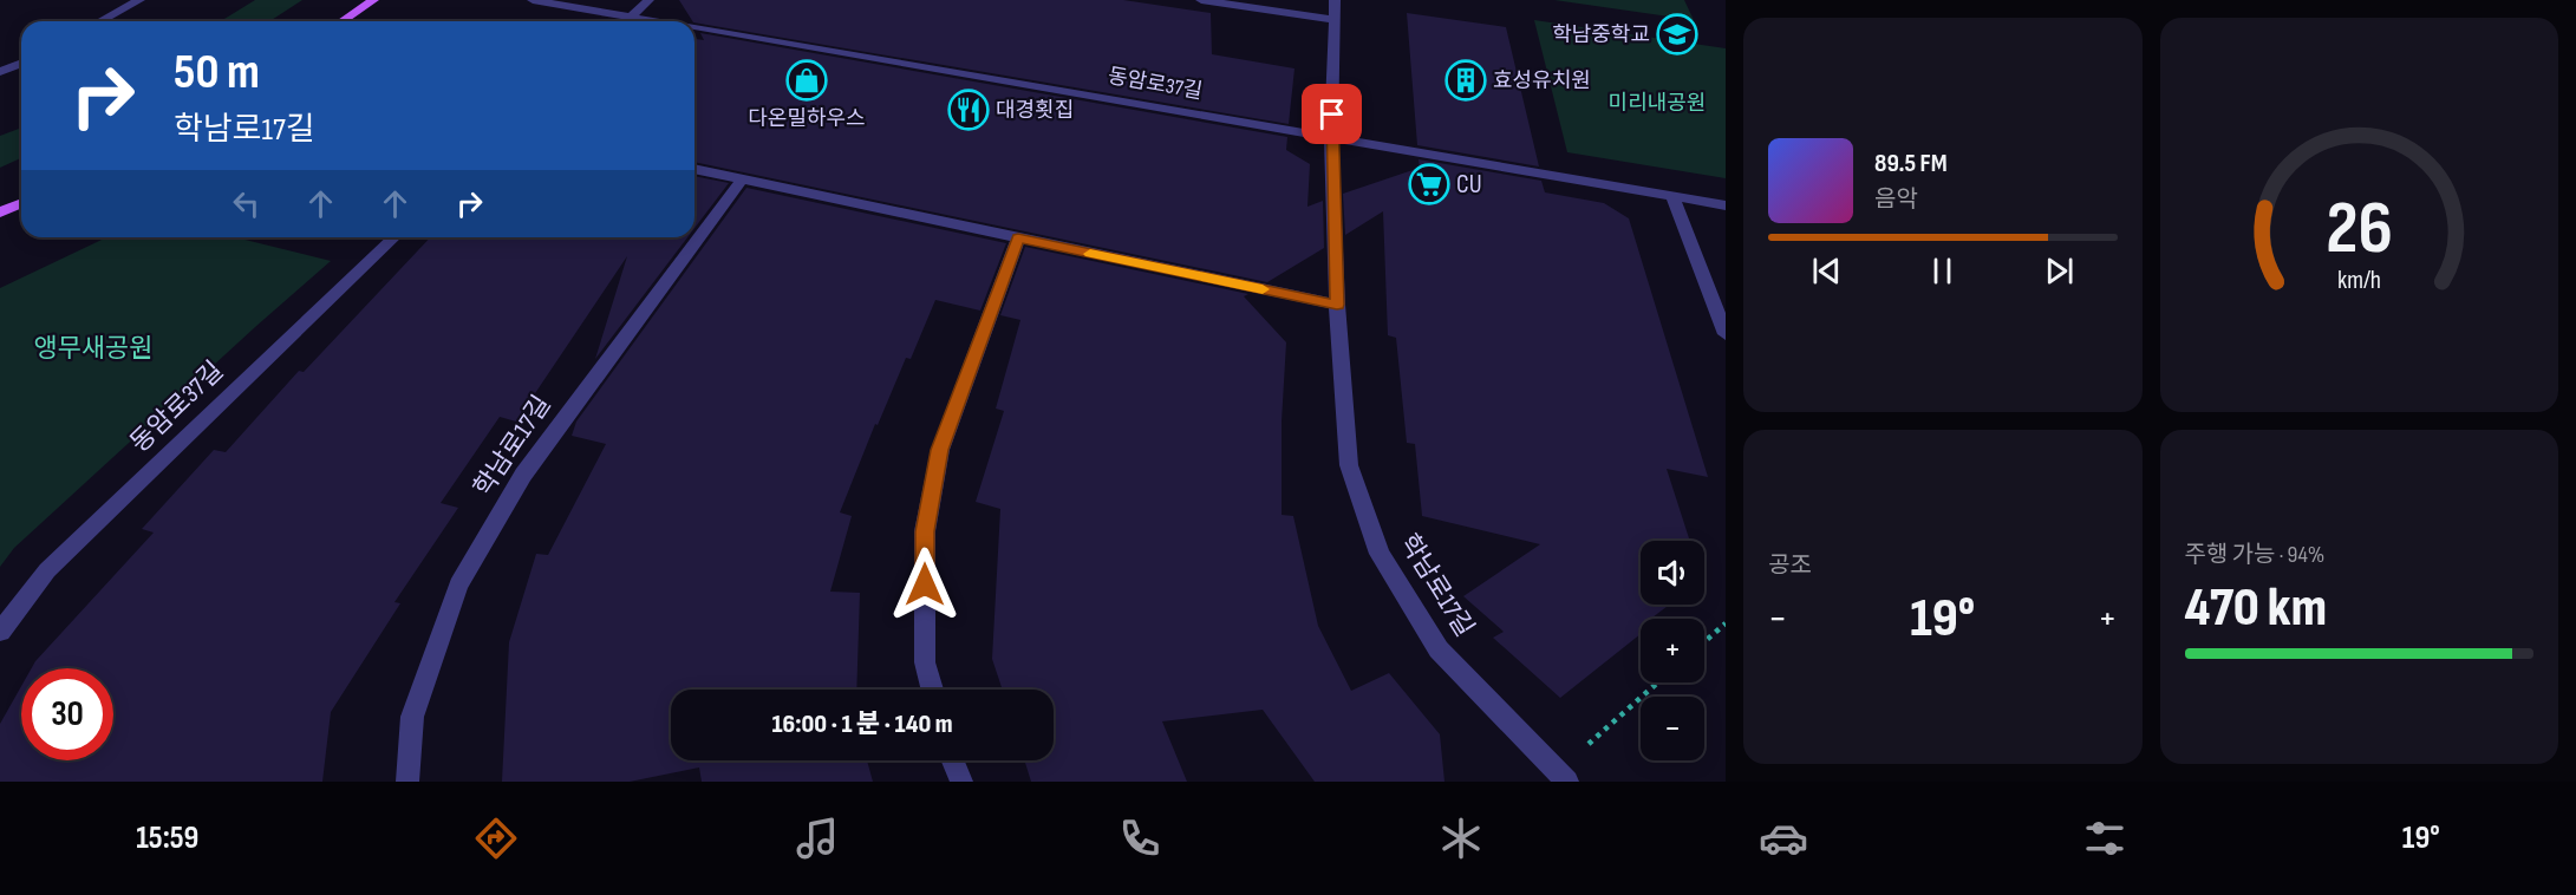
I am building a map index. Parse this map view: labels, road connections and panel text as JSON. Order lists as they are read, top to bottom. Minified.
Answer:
{"streets":{"street":["동암로37길","학남로17길"]},"crossings":[["동암로37길","학남로17길"]],"parks":["미리내공원","앵무새공원"],"places":{"school or university":["학남중학교"],"shop":["다온밀하우스"],"building":["효성유치원"],"restaurant":["대경횟집"],"supermarket":["CU"]},"page":{"turn":["50 m","학남로17길"],"song":["89.5 FM","음악"],"tile":["공조",["주행 가능 · 94%","470 km"]],"map_buttons":["+","−"],"heat":["−","19°","+"],"limit":"30","trip":"16:00 · 1 분 · 140 m","tabs":["15:59","19°"],"gauge":["26","km/h"]}}
